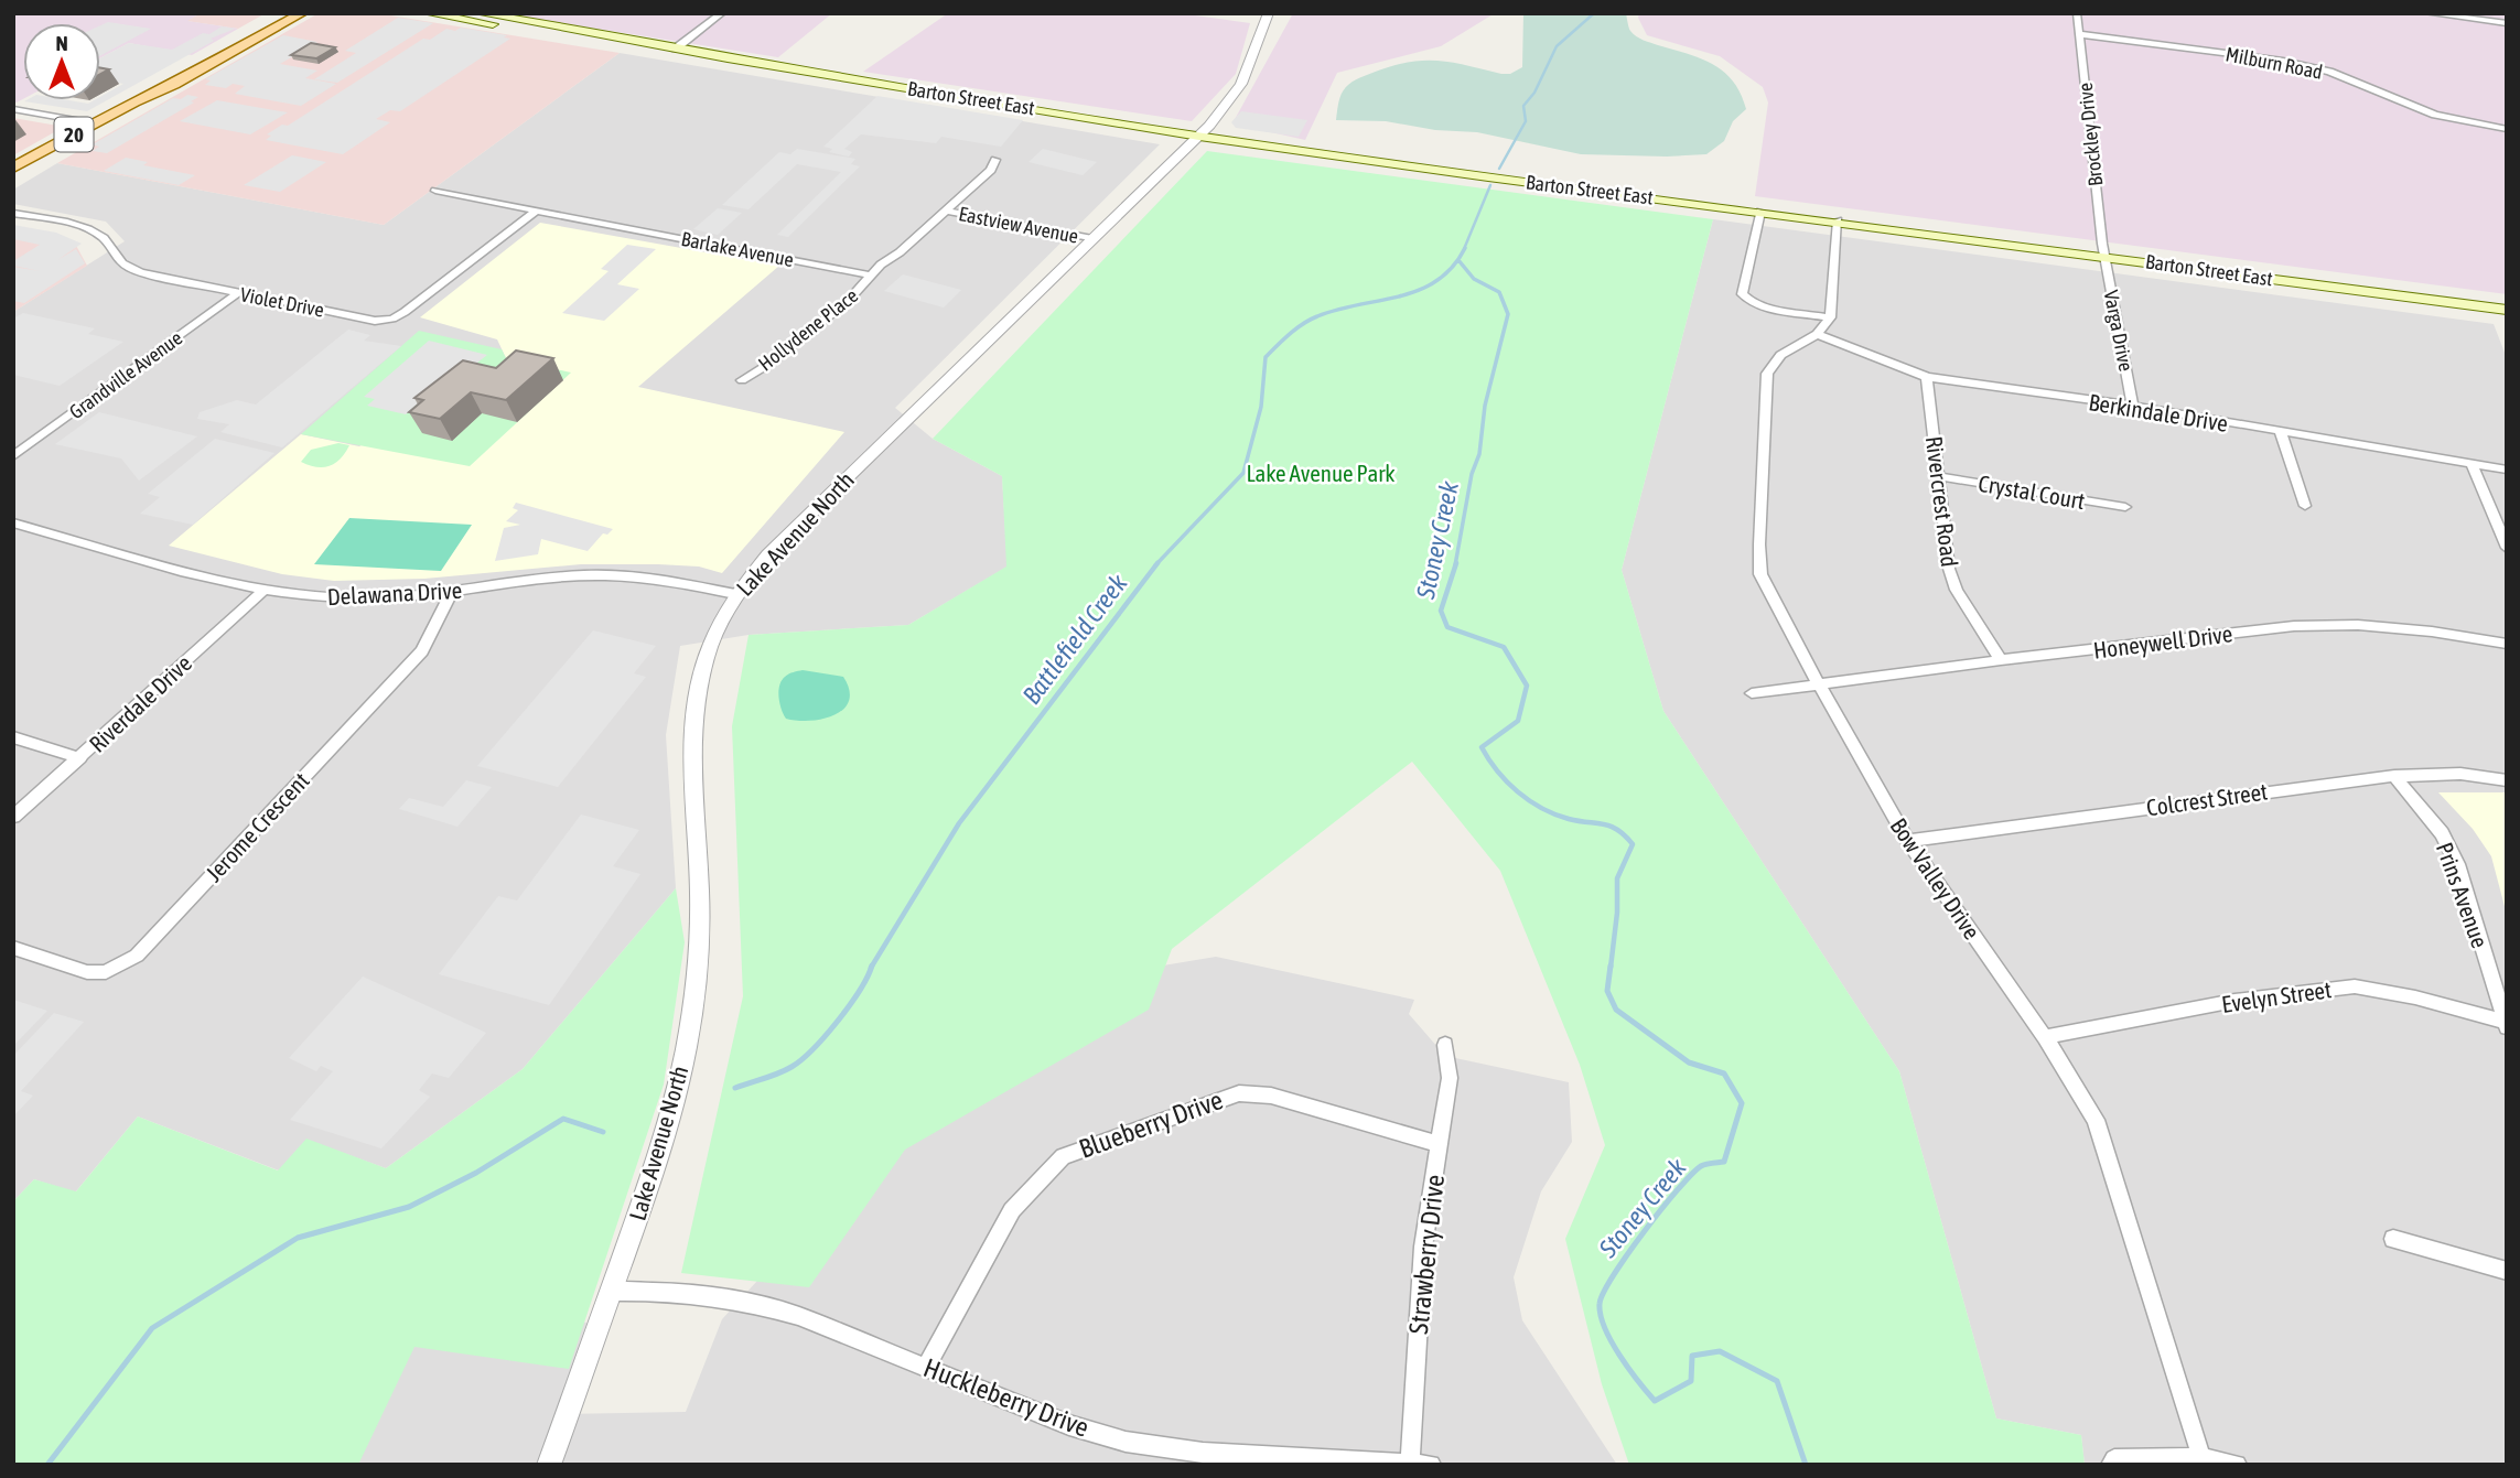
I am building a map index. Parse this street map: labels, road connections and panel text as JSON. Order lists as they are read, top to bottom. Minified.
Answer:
{"streets":{"main road":["Barton Street East","20"],"street":["Milburn Road","Brockley Drive","Eastview Avenue","Barlake Avenue","Violet Drive","Hollydene Place","Varga Drive","Grandville Avenue","Berkindale Drive","Crystal Court","Rivercrest Road","Lake Avenue North","Delawana Drive","Honeywell Drive","Riverdale Drive","Colcrest Street","Jerome Crescent","Bow Valley Drive","Prins Avenue","Evelyn Street","Blueberry Drive","Strawberry Drive","Huckleberry Drive"]},"crossings":[["Milburn Road","Brockley Drive"],["Barton Street East","Brockley Drive"],["Barton Street East","Varga Drive"],["Barton Street East","Lake Avenue North"],["Brockley Drive","Varga Drive"],["Eastview Avenue","Lake Avenue North"],["Barlake Avenue","Violet Drive"],["Barlake Avenue","Hollydene Place"],["Violet Drive","Grandville Avenue"],["Varga Drive","Berkindale Drive"],["Berkindale Drive","Rivercrest Road"],["Berkindale Drive","Bow Valley Drive"],["Crystal Court","Rivercrest Road"],["Rivercrest Road","Honeywell Drive"],["Lake Avenue North","Delawana Drive"],["Lake Avenue North","Huckleberry Drive"],["Delawana Drive","Riverdale Drive"],["Delawana Drive","Jerome Crescent"],["Honeywell Drive","Bow Valley Drive"],["Colcrest Street","Bow Valley Drive"],["Colcrest Street","Prins Avenue"],["Bow Valley Drive","Evelyn Street"],["Prins Avenue","Evelyn Street"],["Blueberry Drive","Strawberry Drive"],["Blueberry Drive","Huckleberry Drive"],["Strawberry Drive","Huckleberry Drive"]],"water":["Stoney Creek","Battlefield Creek"],"parks":["Lake Avenue Park"],"north":"top"}
